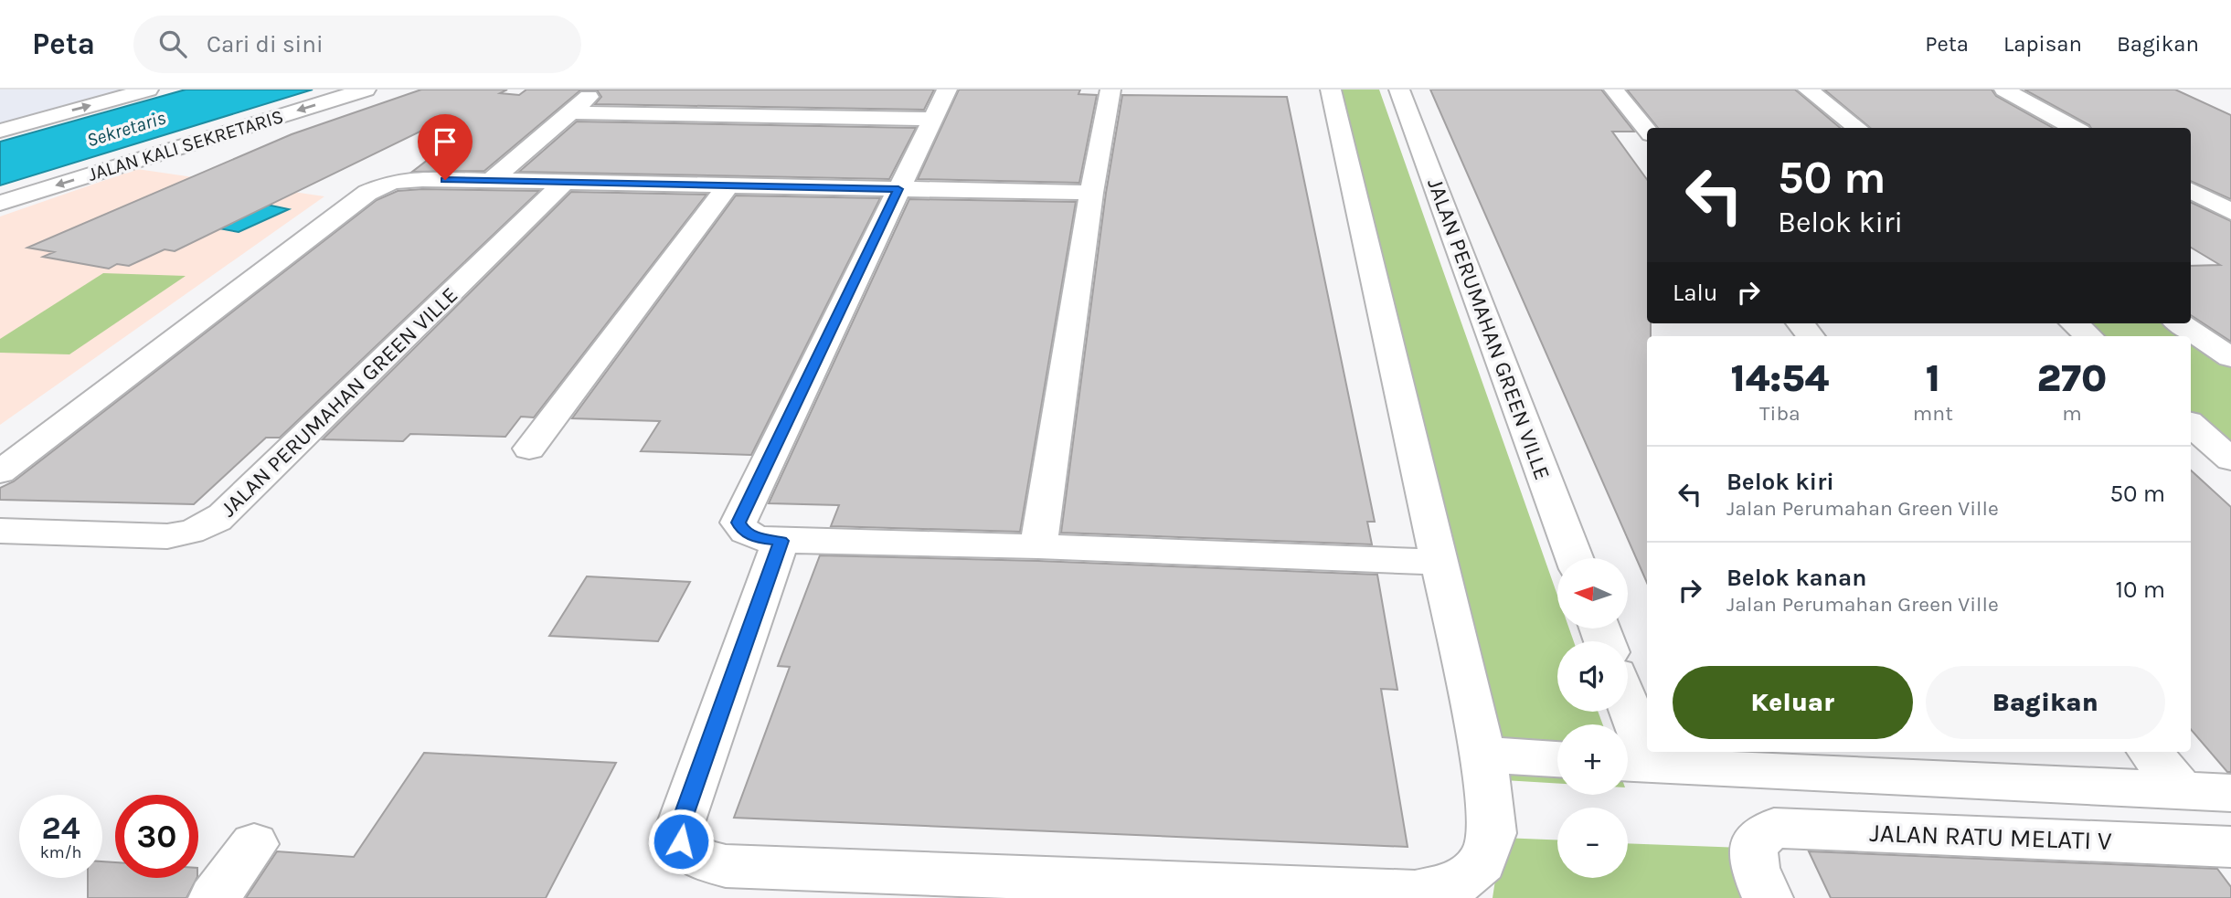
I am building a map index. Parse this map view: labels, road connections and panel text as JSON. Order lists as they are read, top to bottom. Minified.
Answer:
{"streets":{"street":["JALAN KALI SEKRETARIS","JALAN PERUMAHAN GREEN VILLE","JALAN RATU MELATI V"]},"water":["Sekretaris"],"north":"left","page":{"header":"Peta","search":"Cari di sini","nav":["Peta","Lapisan","Bagikan"],"turn":["50 m","Belok kiri"],"then":"Lalu","eta":["14:54","Tiba","1","mnt","270","m"],"list":[{"name":"Belok kiri","note":"Jalan Perumahan Green Ville","value":"50 m"},{"name":"Belok kanan","note":"Jalan Perumahan Green Ville","value":"10 m"}],"map_buttons":["+","−"],"buttons":["Keluar","Bagikan"],"speed":"24 km/h","limit":"30"}}
